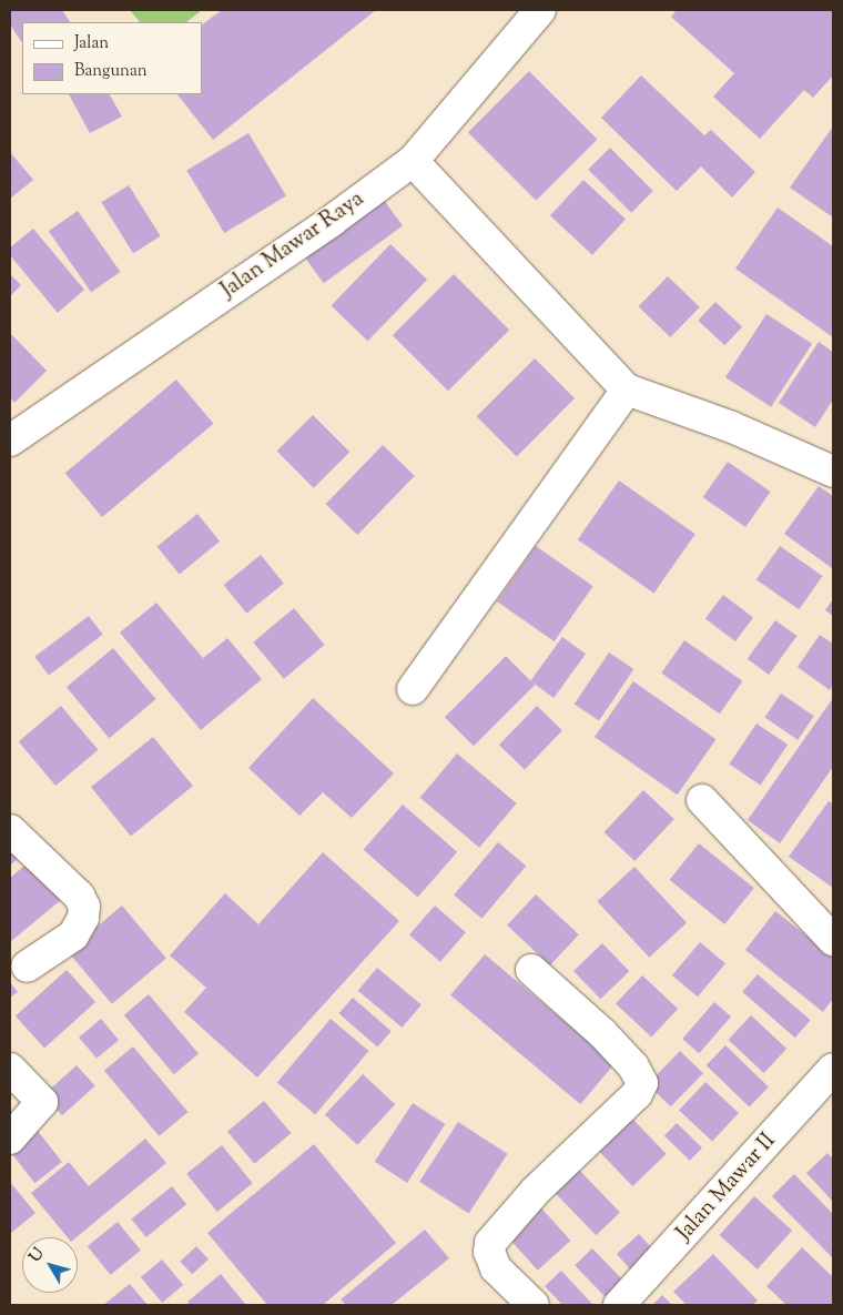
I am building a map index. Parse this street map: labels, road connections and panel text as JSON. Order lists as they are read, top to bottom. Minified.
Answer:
{"streets":{"street":["Jalan Mawar Raya","Jalan Mawar II"]},"legend":["Jalan","Bangunan"],"north":"top left"}
